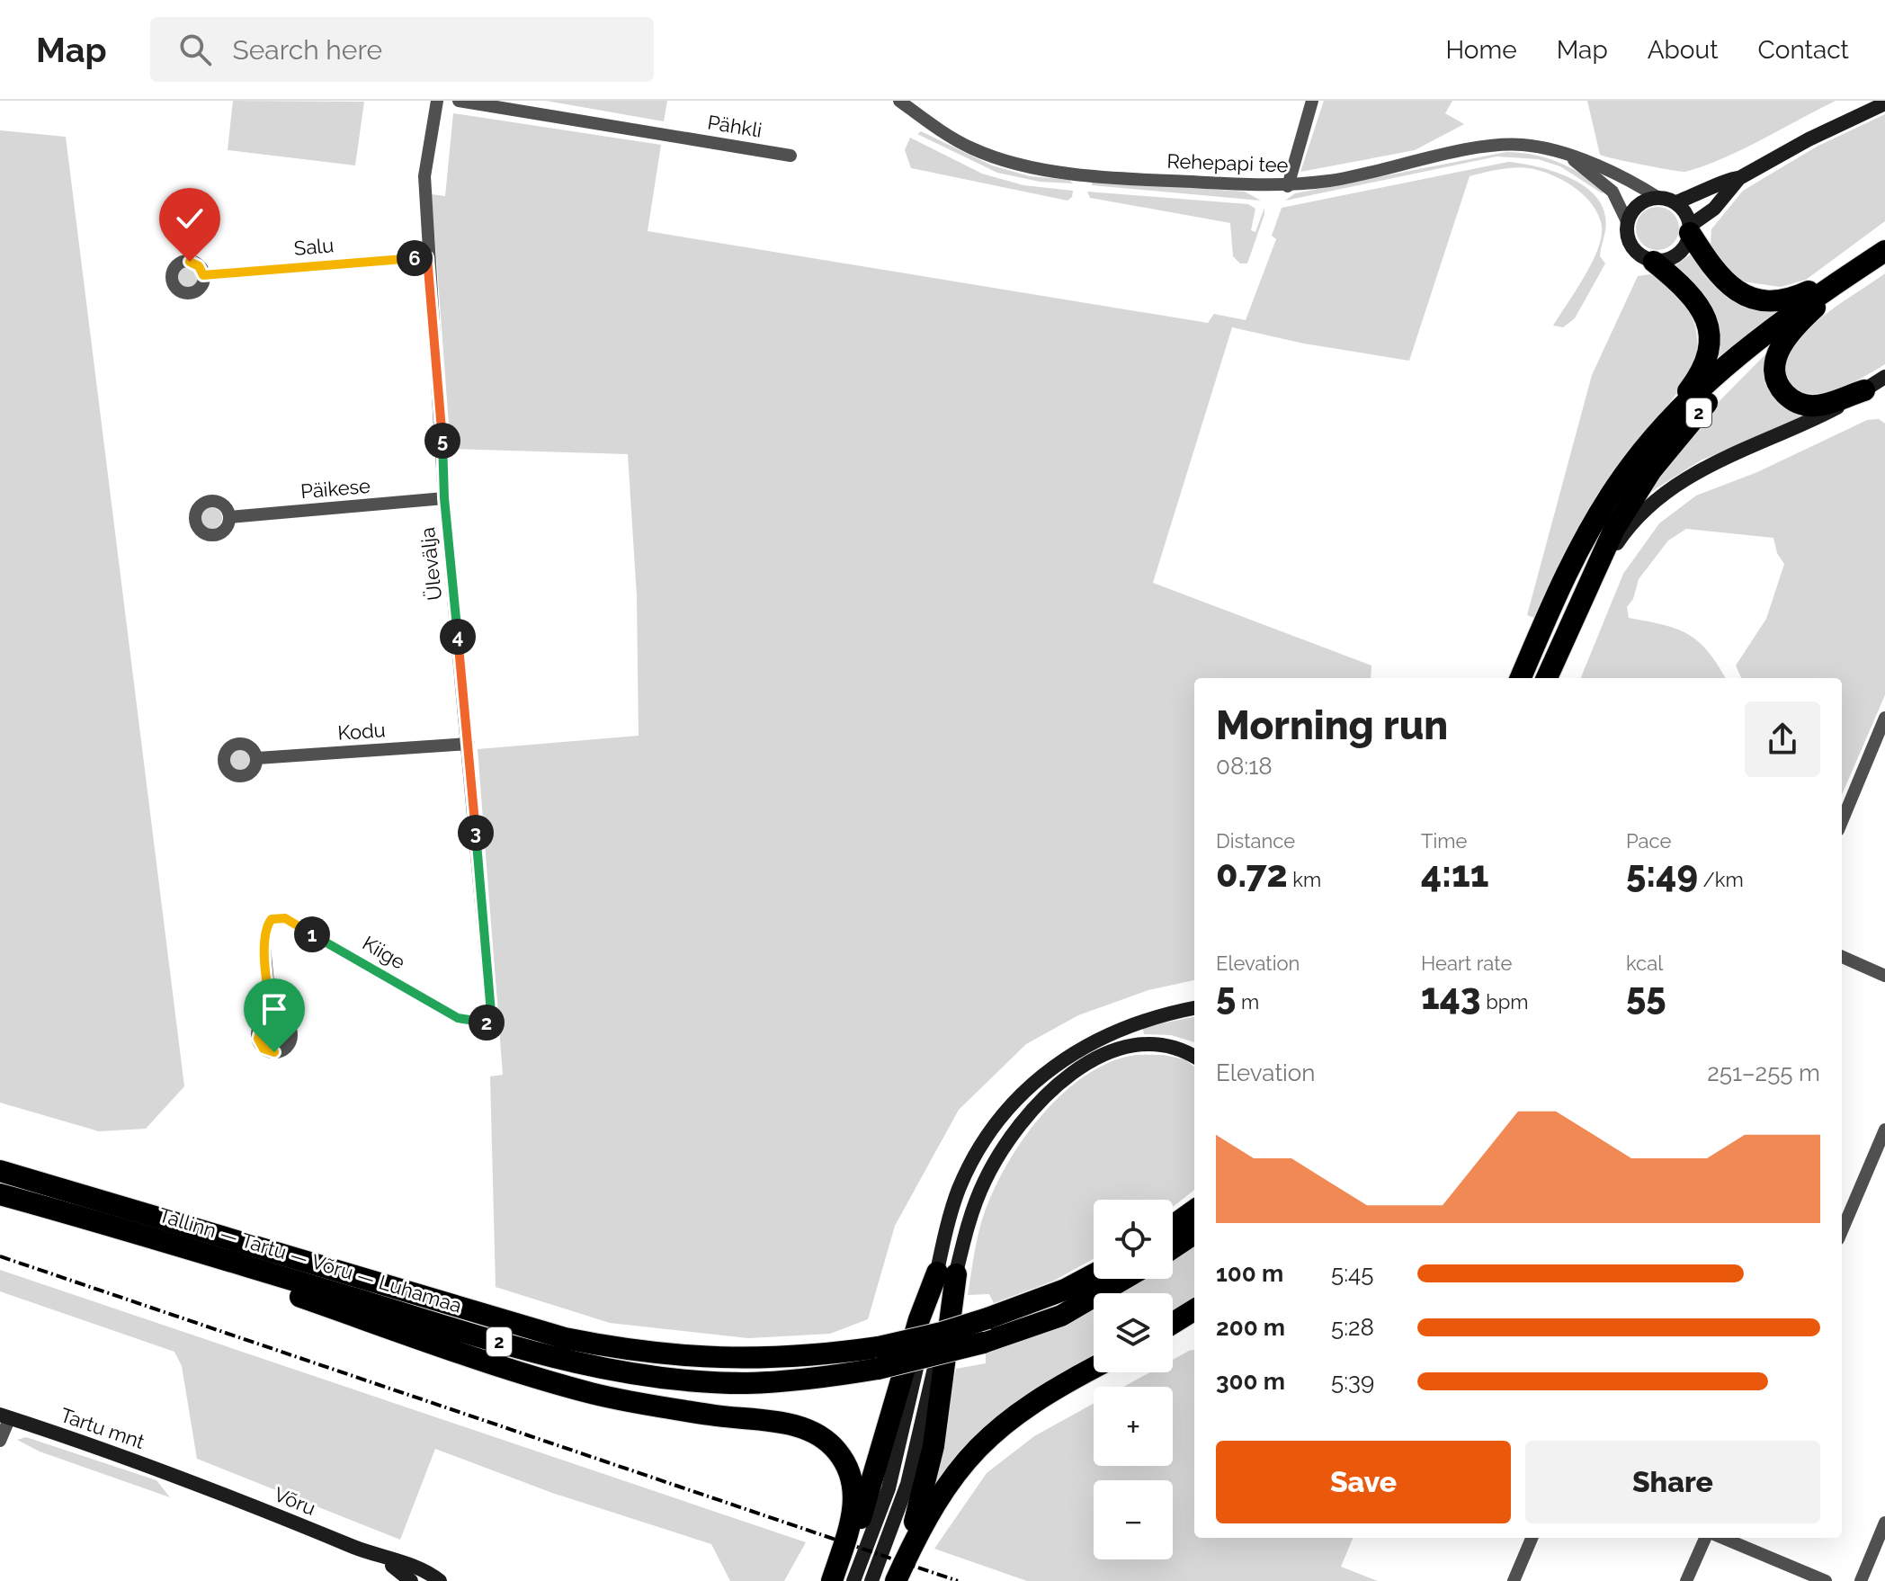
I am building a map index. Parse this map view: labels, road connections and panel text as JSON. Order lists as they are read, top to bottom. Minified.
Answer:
{"streets":{"highway":["2","Tallinn — Tartu — Võru — Luhamaa"],"main road":["Tartu mnt","Võru"],"street":["Pähkli","Rehepapi tee","Salu","Päikese","Ülevälja","Kodu","Kiige"]},"crossings":[["Salu","Ülevälja"],["Päikese","Ülevälja"],["Ülevälja","Kodu"],["Ülevälja","Kiige"],["Tartu mnt","Võru"]],"page":{"header":"Map","search":"Search here","nav":["Home","Map","About","Contact"],"pins":["6","5","4","3","1","2"],"heading":["Morning run","08:18"],"stats":[["Distance","0.72 km"],["Time","4:11"],["Pace","5:49 /km"],["Elevation","5 m"],["Heart rate","143 bpm"],["kcal","55"]],"chart":["Elevation","251–255 m"],"map_buttons":["+","−"],"list":[{"name":"100 m","note":"5:45"},{"name":"200 m","note":"5:28"},{"name":"300 m","note":"5:39"}],"buttons":["Save","Share"]}}
